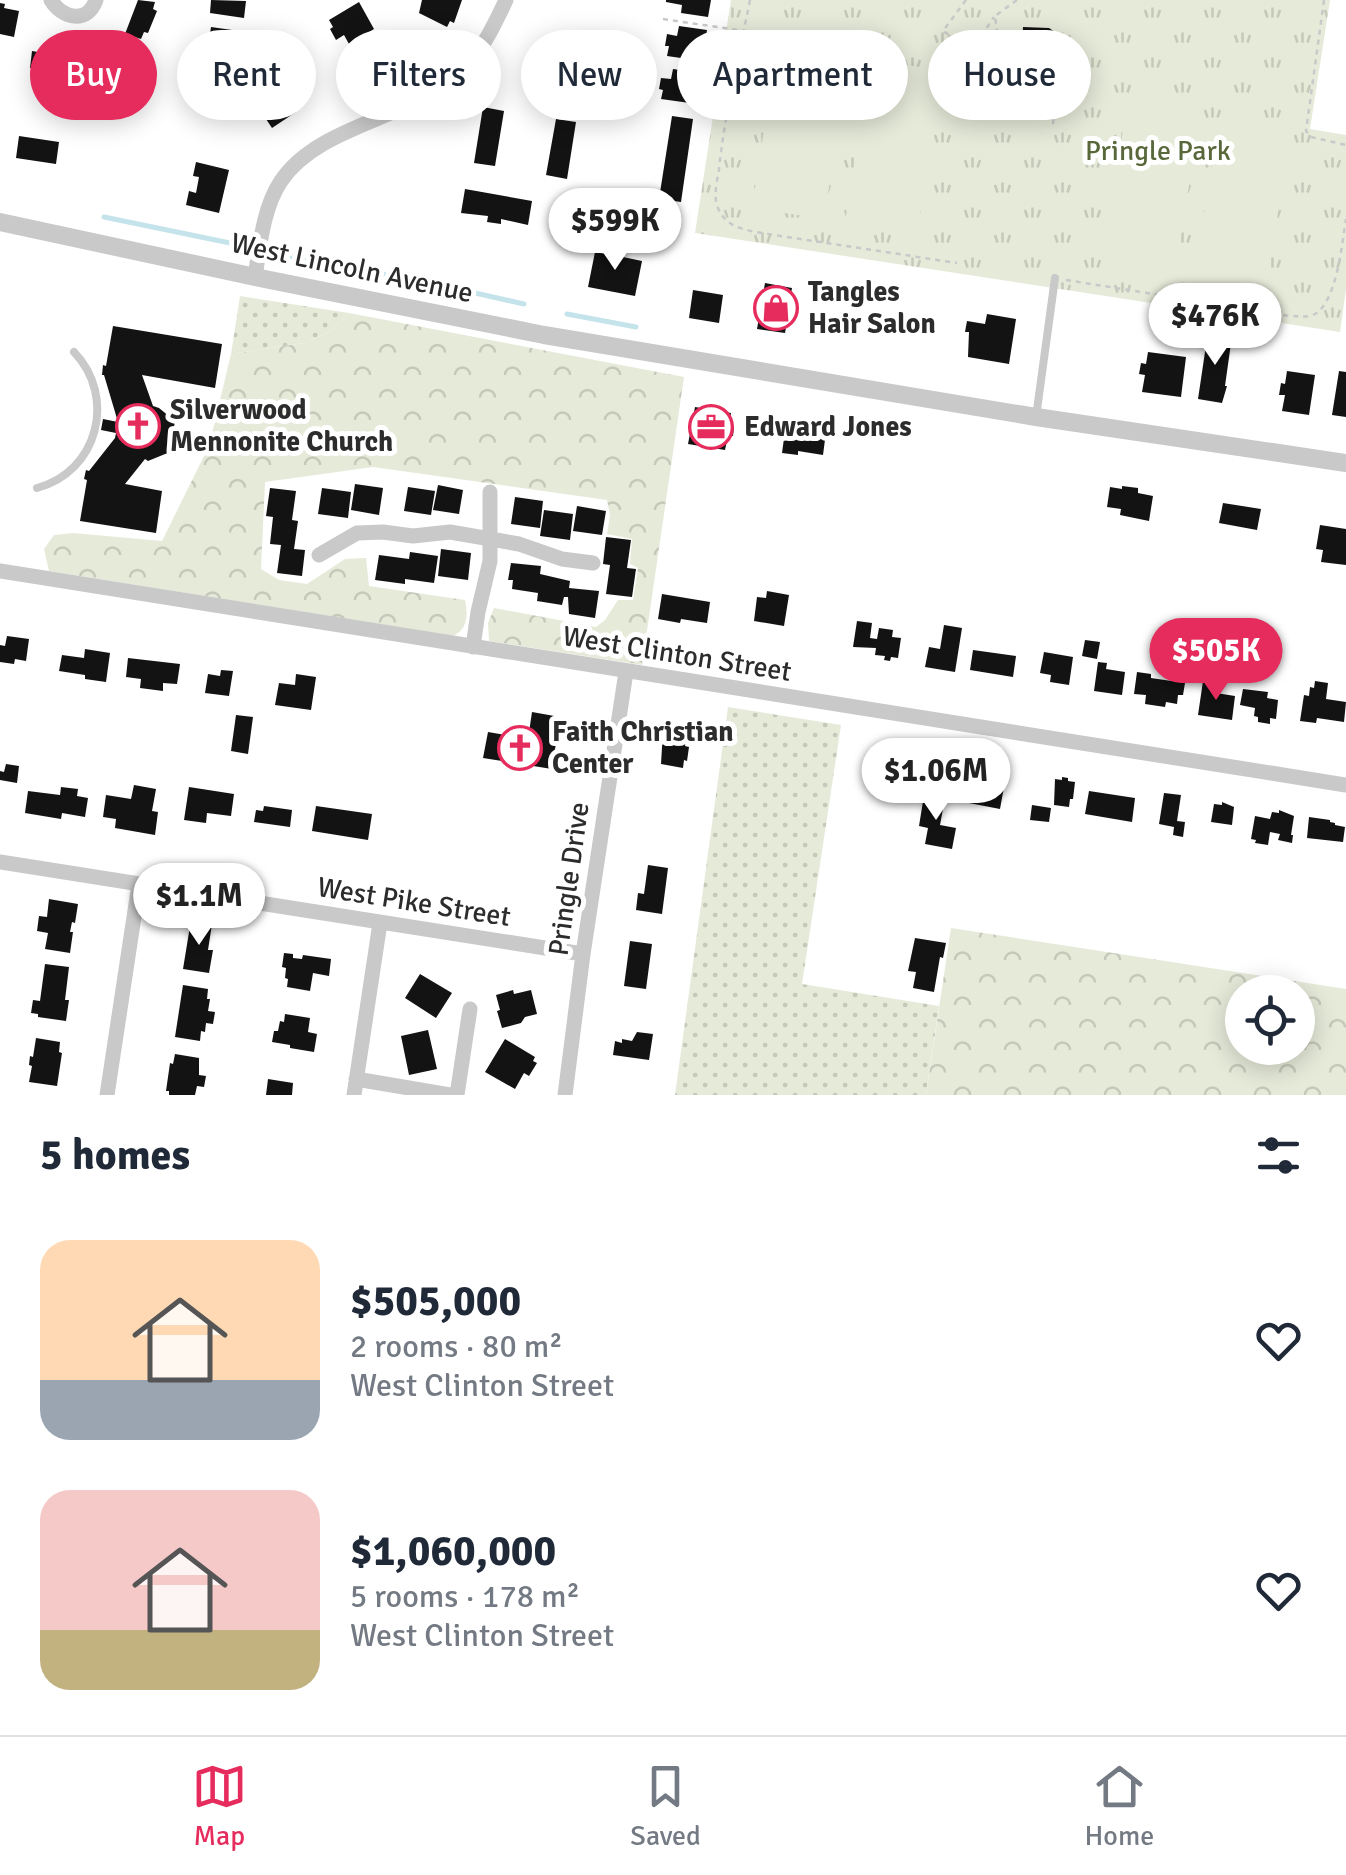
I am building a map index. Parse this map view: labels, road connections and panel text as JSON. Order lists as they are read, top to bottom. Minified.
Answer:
{"streets":{"street":["West Lincoln Avenue","West Clinton Street","Pringle Drive","West Pike Street"]},"crossings":[["West Clinton Street","Pringle Drive"],["Pringle Drive","West Pike Street"]],"parks":["Pringle Park"],"places":{"shop":["Tangles Hair Salon"],"church":["Silverwood Mennonite Church","Faith Christian Center"],"office":["Edward Jones"]},"page":{"chip":["Buy","Rent","Filters","New","Apartment","House"],"price":["$599K","$476K","$505K","$1.06M","$1.1M"],"heading":"5 homes","list":[{"name":"$505,000","note":"2 rooms · 80 m² · West Clinton Street"},{"name":"$1,060,000","note":"5 rooms · 178 m² · West Clinton Street"}],"tabs":["Map","Saved","Home"]}}
